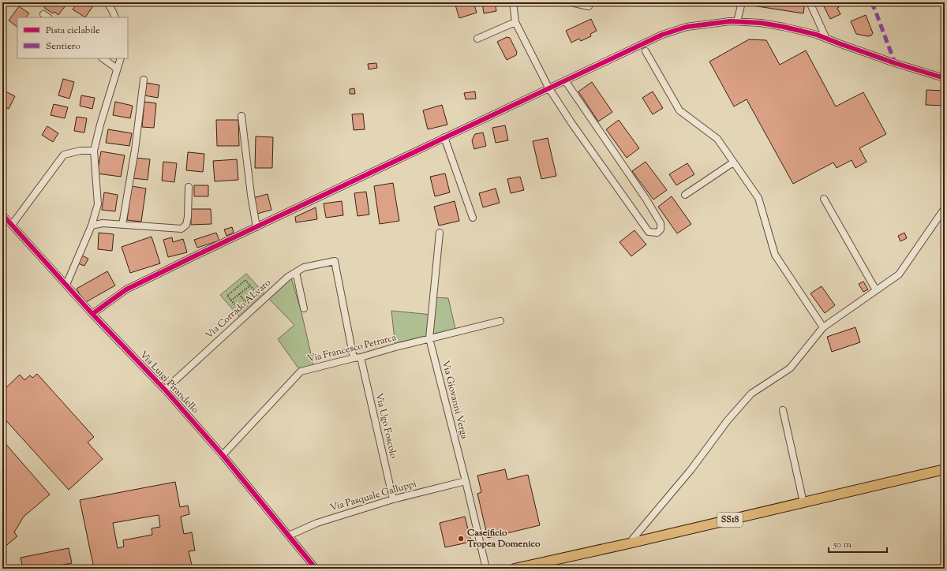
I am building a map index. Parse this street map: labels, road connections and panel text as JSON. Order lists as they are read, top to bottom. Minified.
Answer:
{"streets":{"main road":["SS18"],"street":["Via Corrado ALvaro","Via Francesco Petrarca","Via Luigi Pirandello","Via Giovanni Verga","Via Ugo Foscolo","Via Pasquale Galluppi"]},"crossings":[["Via Corrado ALvaro","Via Luigi Pirandello"],["Via Corrado ALvaro","Via Ugo Foscolo"],["Via Francesco Petrarca","Via Luigi Pirandello"],["Via Francesco Petrarca","Via Giovanni Verga"],["Via Francesco Petrarca","Via Ugo Foscolo"],["Via Luigi Pirandello","Via Pasquale Galluppi"],["Via Giovanni Verga","Via Pasquale Galluppi"],["Via Ugo Foscolo","Via Pasquale Galluppi"]],"places":["Caseificio Tropea Domenico"],"legend":["Pista ciclabile","Sentiero"],"scale_bar":"50 m"}
